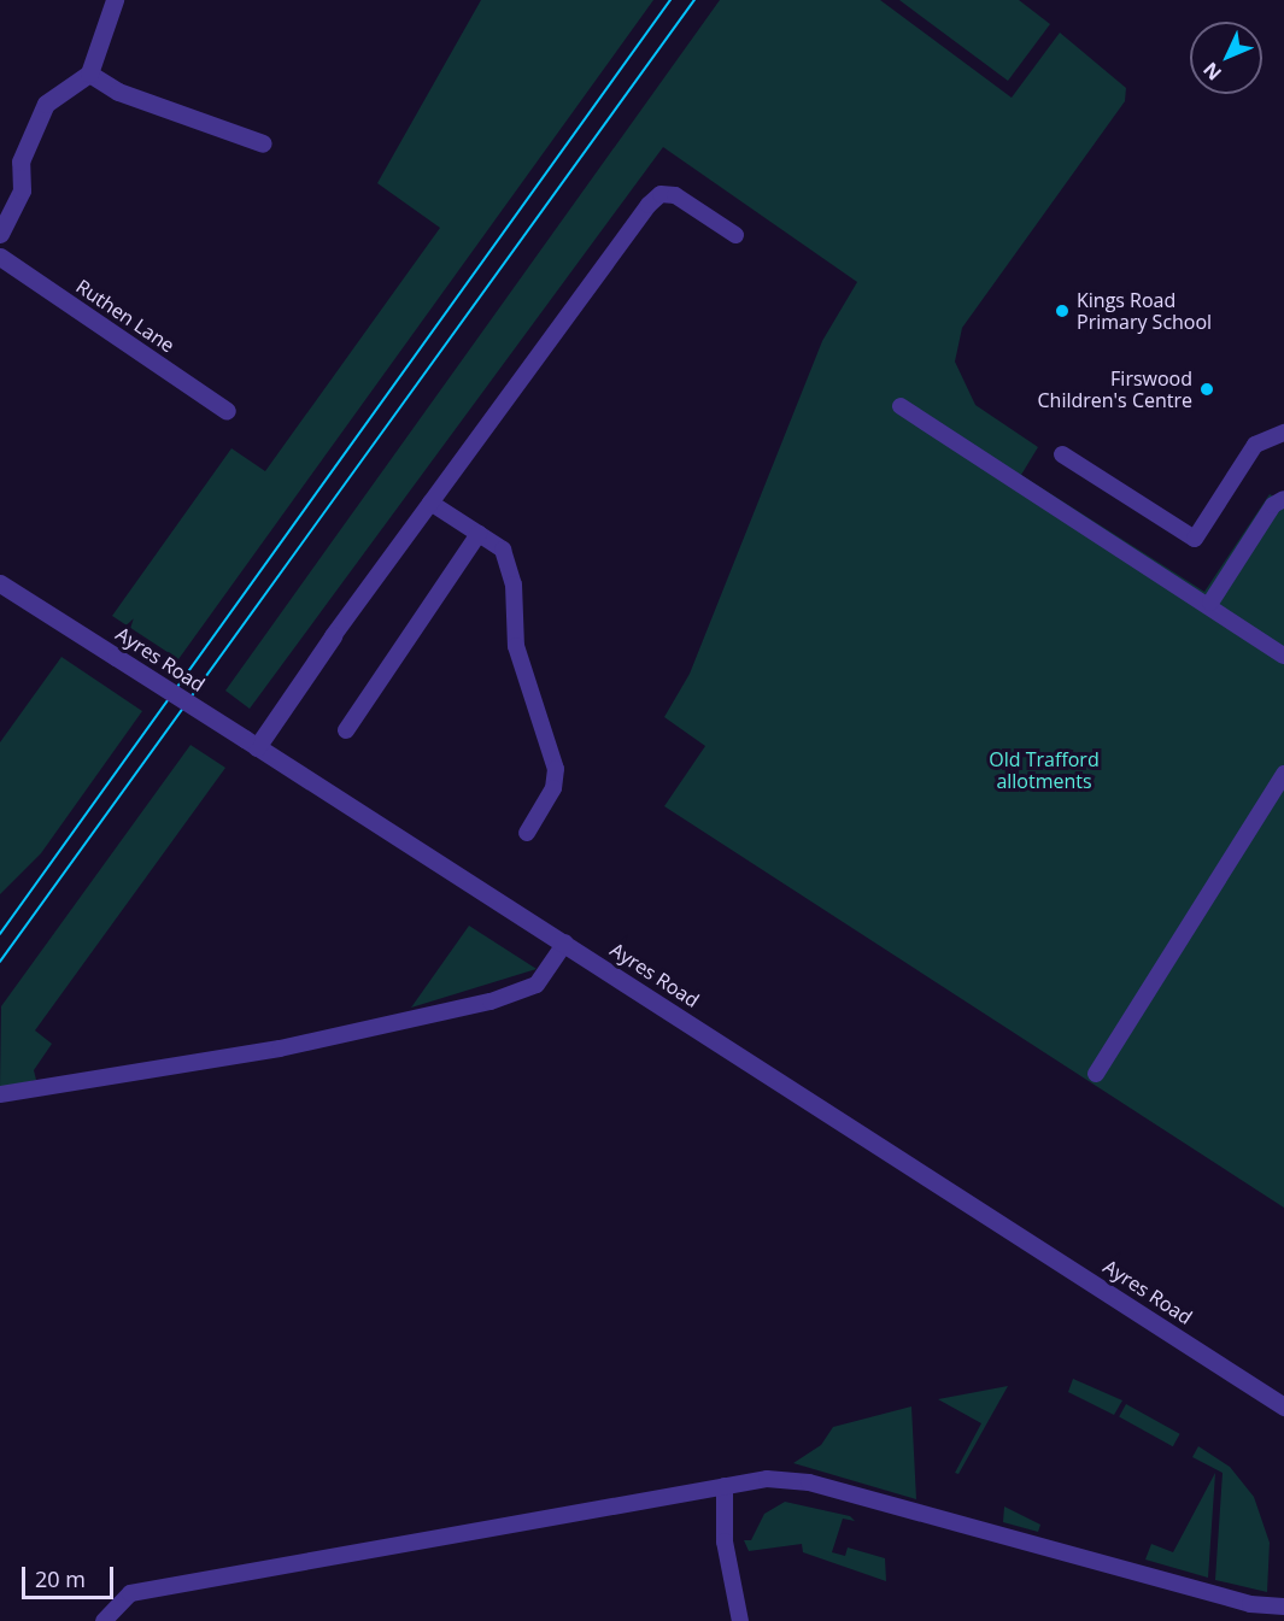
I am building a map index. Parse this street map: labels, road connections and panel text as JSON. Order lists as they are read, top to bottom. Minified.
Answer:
{"streets":{"street":["Ruthen Lane","Ayres Road"]},"parks":["Old Trafford allotments"],"places":["Kings Road Primary School","Firswood Children's Centre"],"scale_bar":"20 m","north":"bottom left"}
